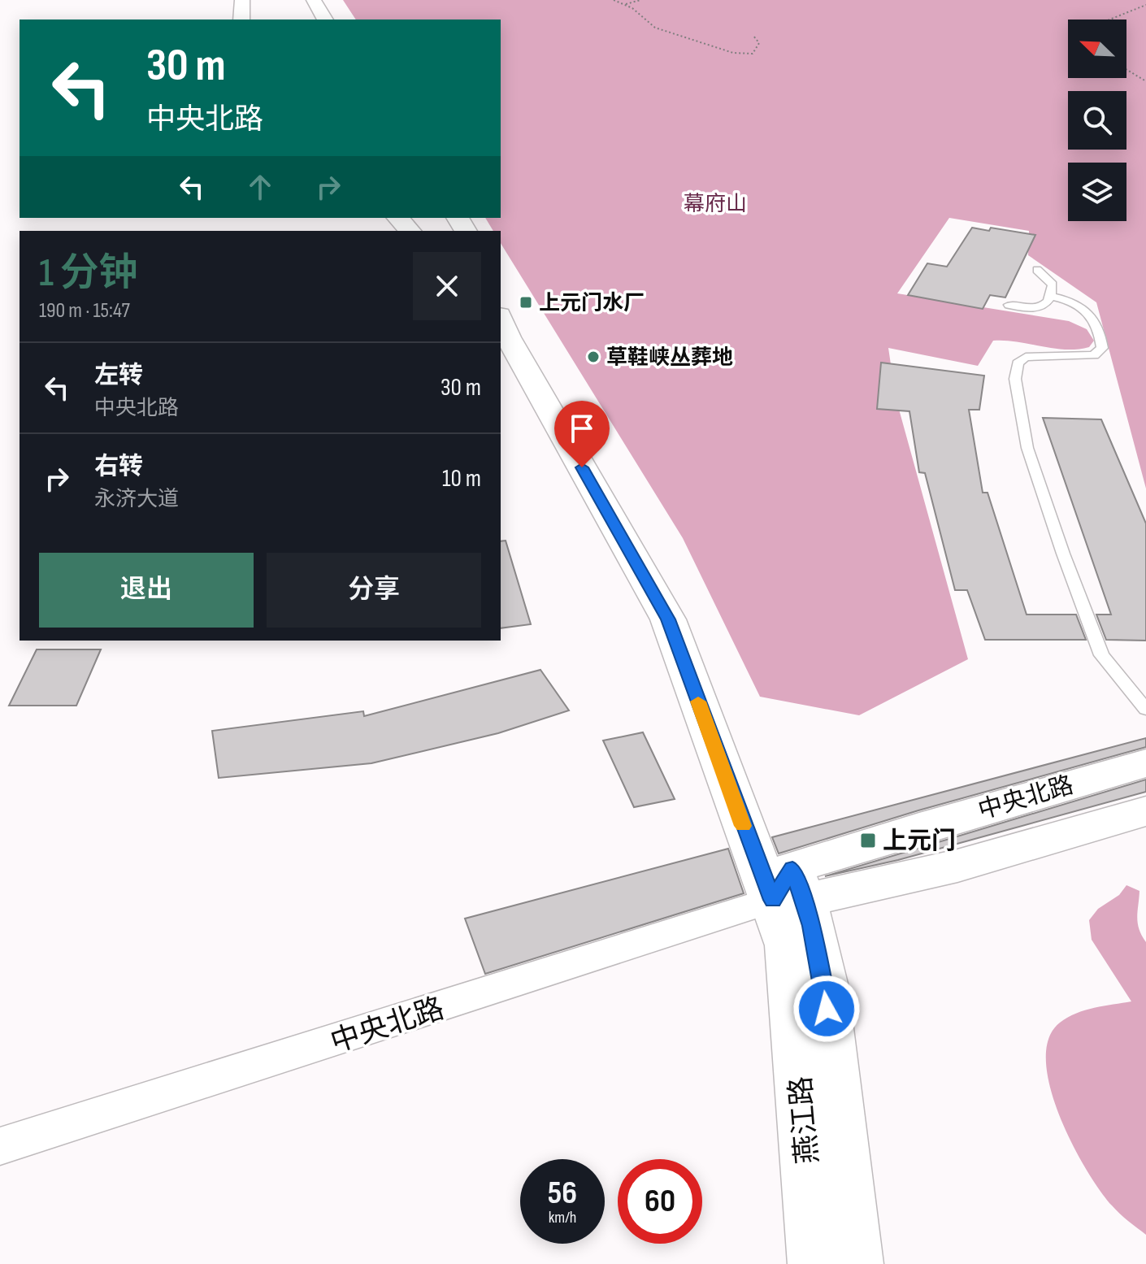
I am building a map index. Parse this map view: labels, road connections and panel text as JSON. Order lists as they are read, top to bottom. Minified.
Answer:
{"streets":{"main road":["中央北路","燕江路"]},"crossings":[["中央北路","燕江路"]],"parks":["幕府山"],"places":{"transit":["上元门水厂","上元门"],"other":["草鞋峡丛葬地"]},"north":"top left","page":{"turn":["30 m","中央北路"],"heading":["1 分钟","190 m · 15:47"],"list":[{"name":"左转","note":"中央北路","value":"30 m"},{"name":"右转","note":"永济大道","value":"10 m"}],"buttons":["退出","分享"],"speed":"56 km/h","limit":"60"}}
